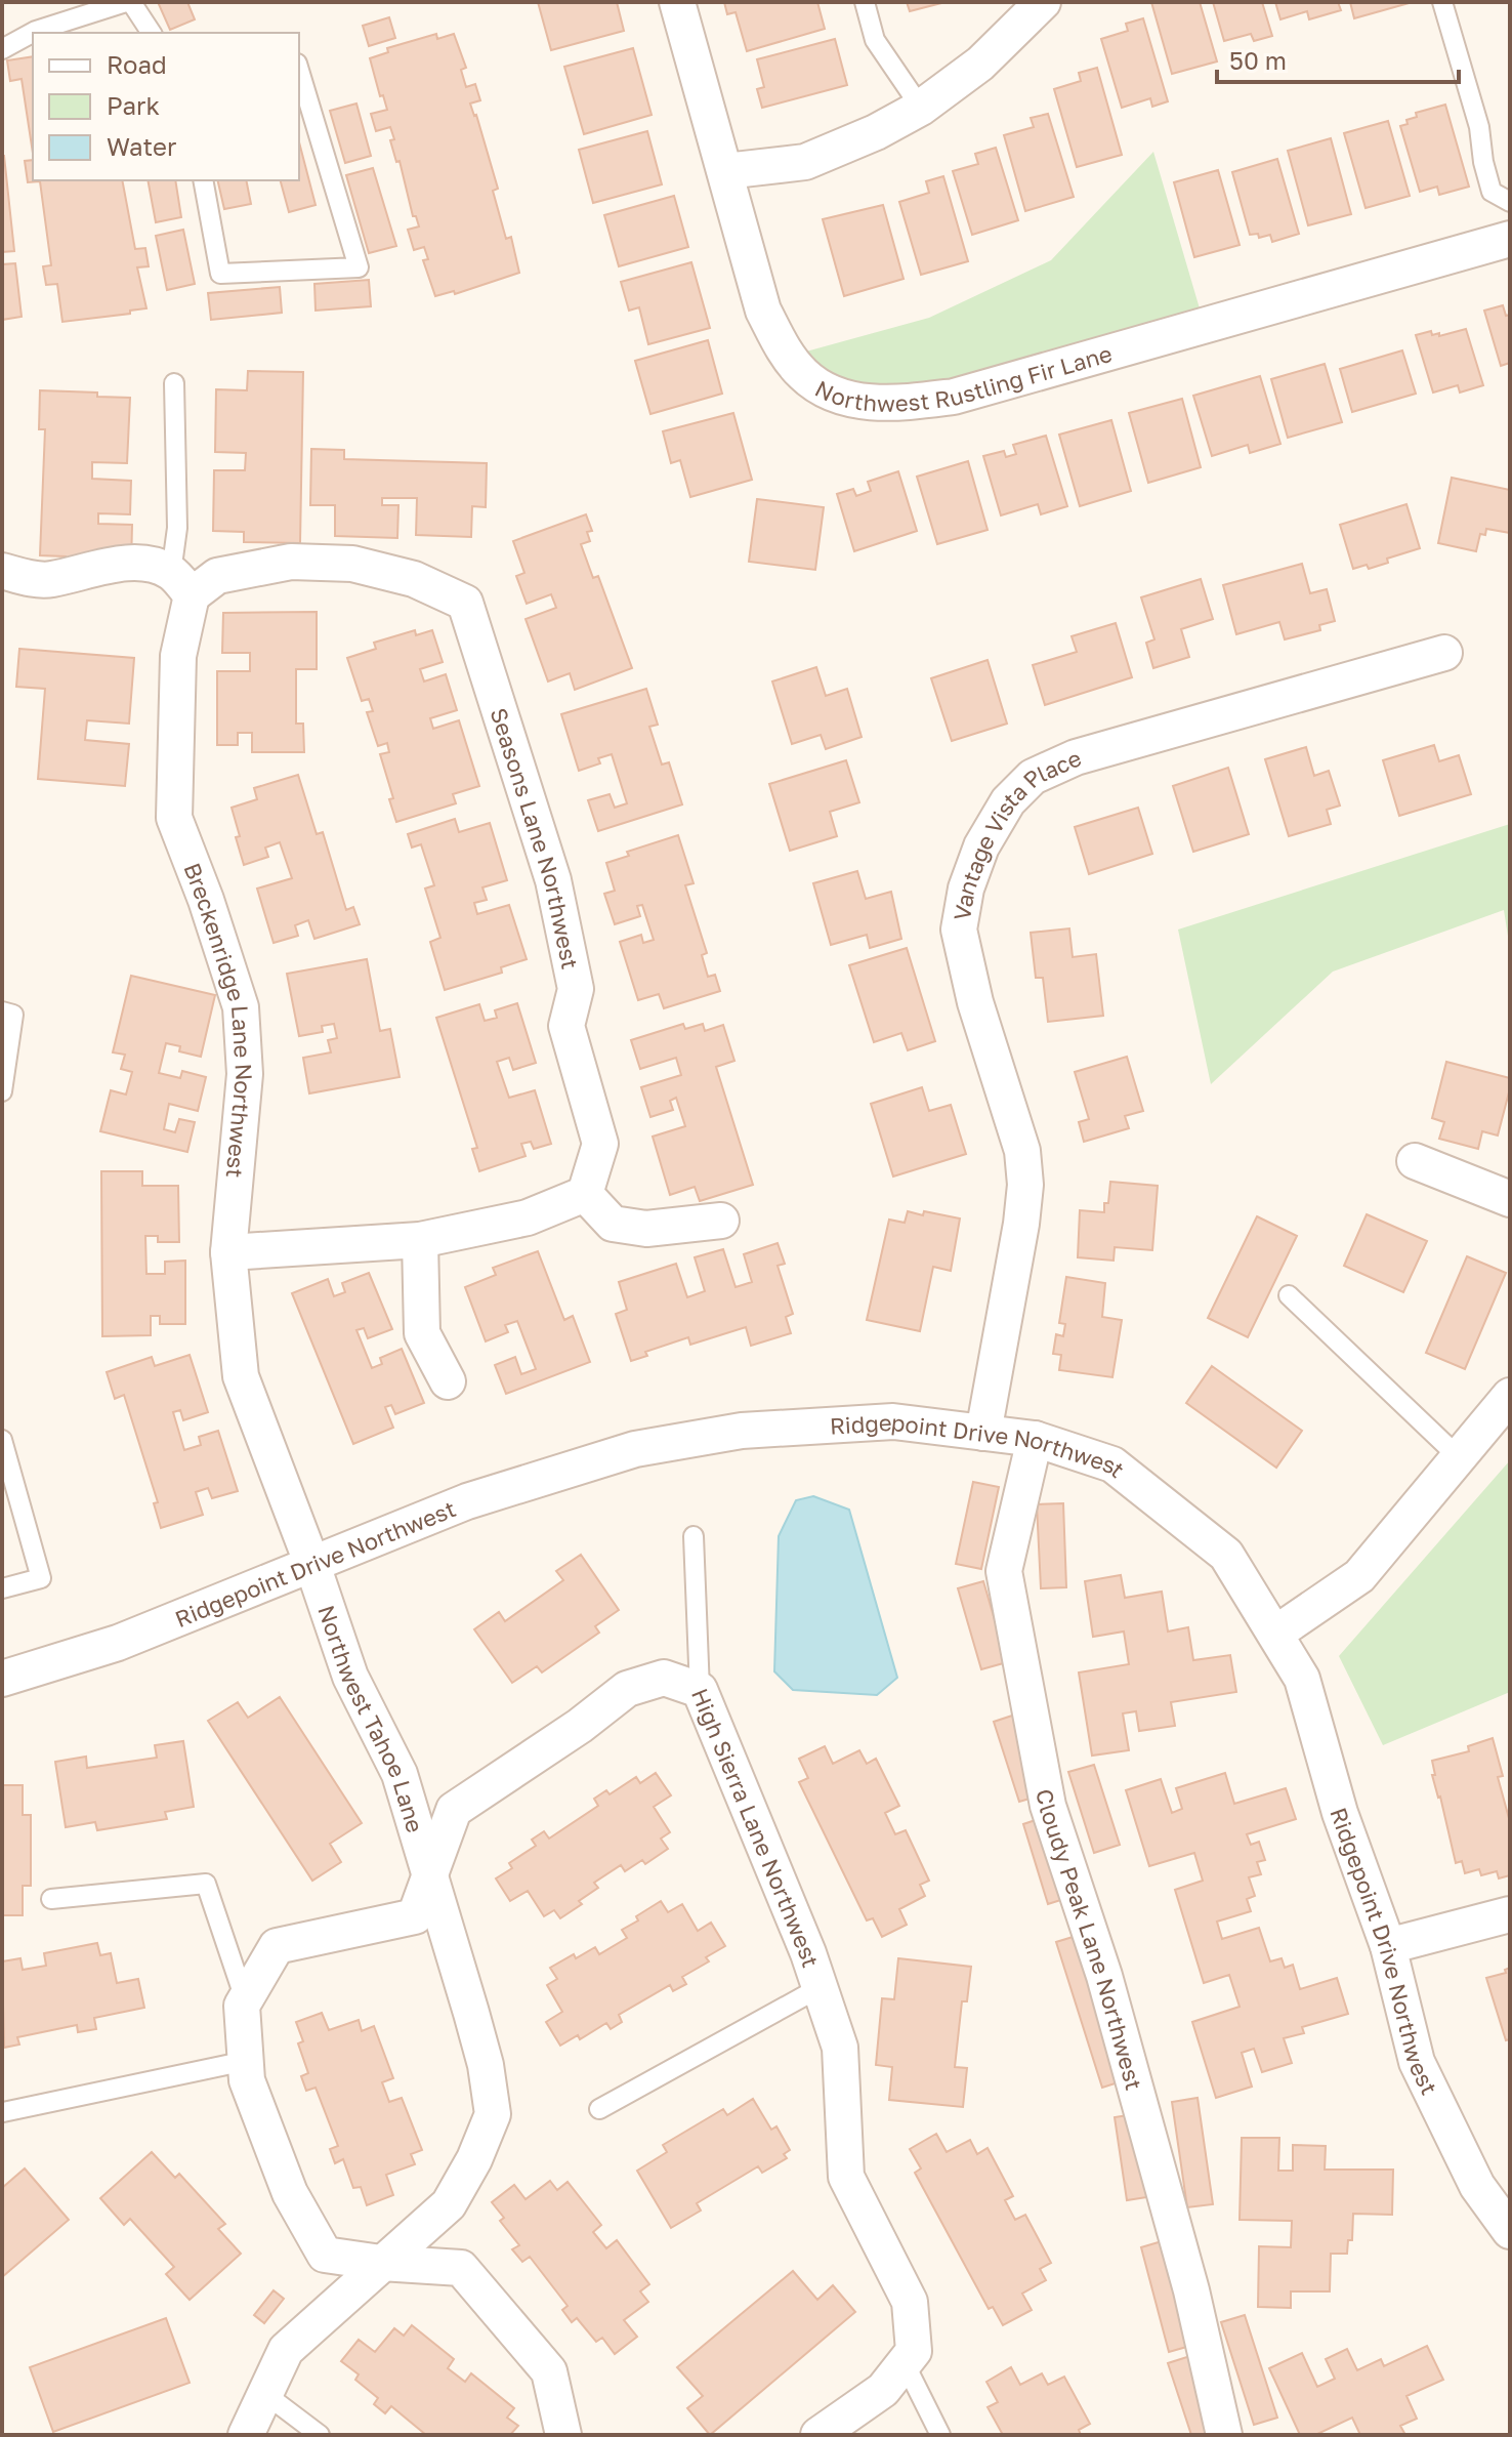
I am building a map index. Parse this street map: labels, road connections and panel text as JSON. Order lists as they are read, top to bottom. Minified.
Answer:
{"streets":{"street":["Northwest Rustling Fir Lane","Seasons Lane Northwest","Vantage Vista Place","Breckenridge Lane Northwest","Ridgepoint Drive Northwest","Northwest Tahoe Lane","High Sierra Lane Northwest","Cloudy Peak Lane Northwest"]},"crossings":[["Seasons Lane Northwest","Breckenridge Lane Northwest"],["Vantage Vista Place","Ridgepoint Drive Northwest"],["Breckenridge Lane Northwest","Ridgepoint Drive Northwest"],["Breckenridge Lane Northwest","Northwest Tahoe Lane"],["Ridgepoint Drive Northwest","Northwest Tahoe Lane"],["Ridgepoint Drive Northwest","Cloudy Peak Lane Northwest"],["Northwest Tahoe Lane","High Sierra Lane Northwest"]],"legend":["Road","Park","Water"],"scale_bar":"50 m"}
